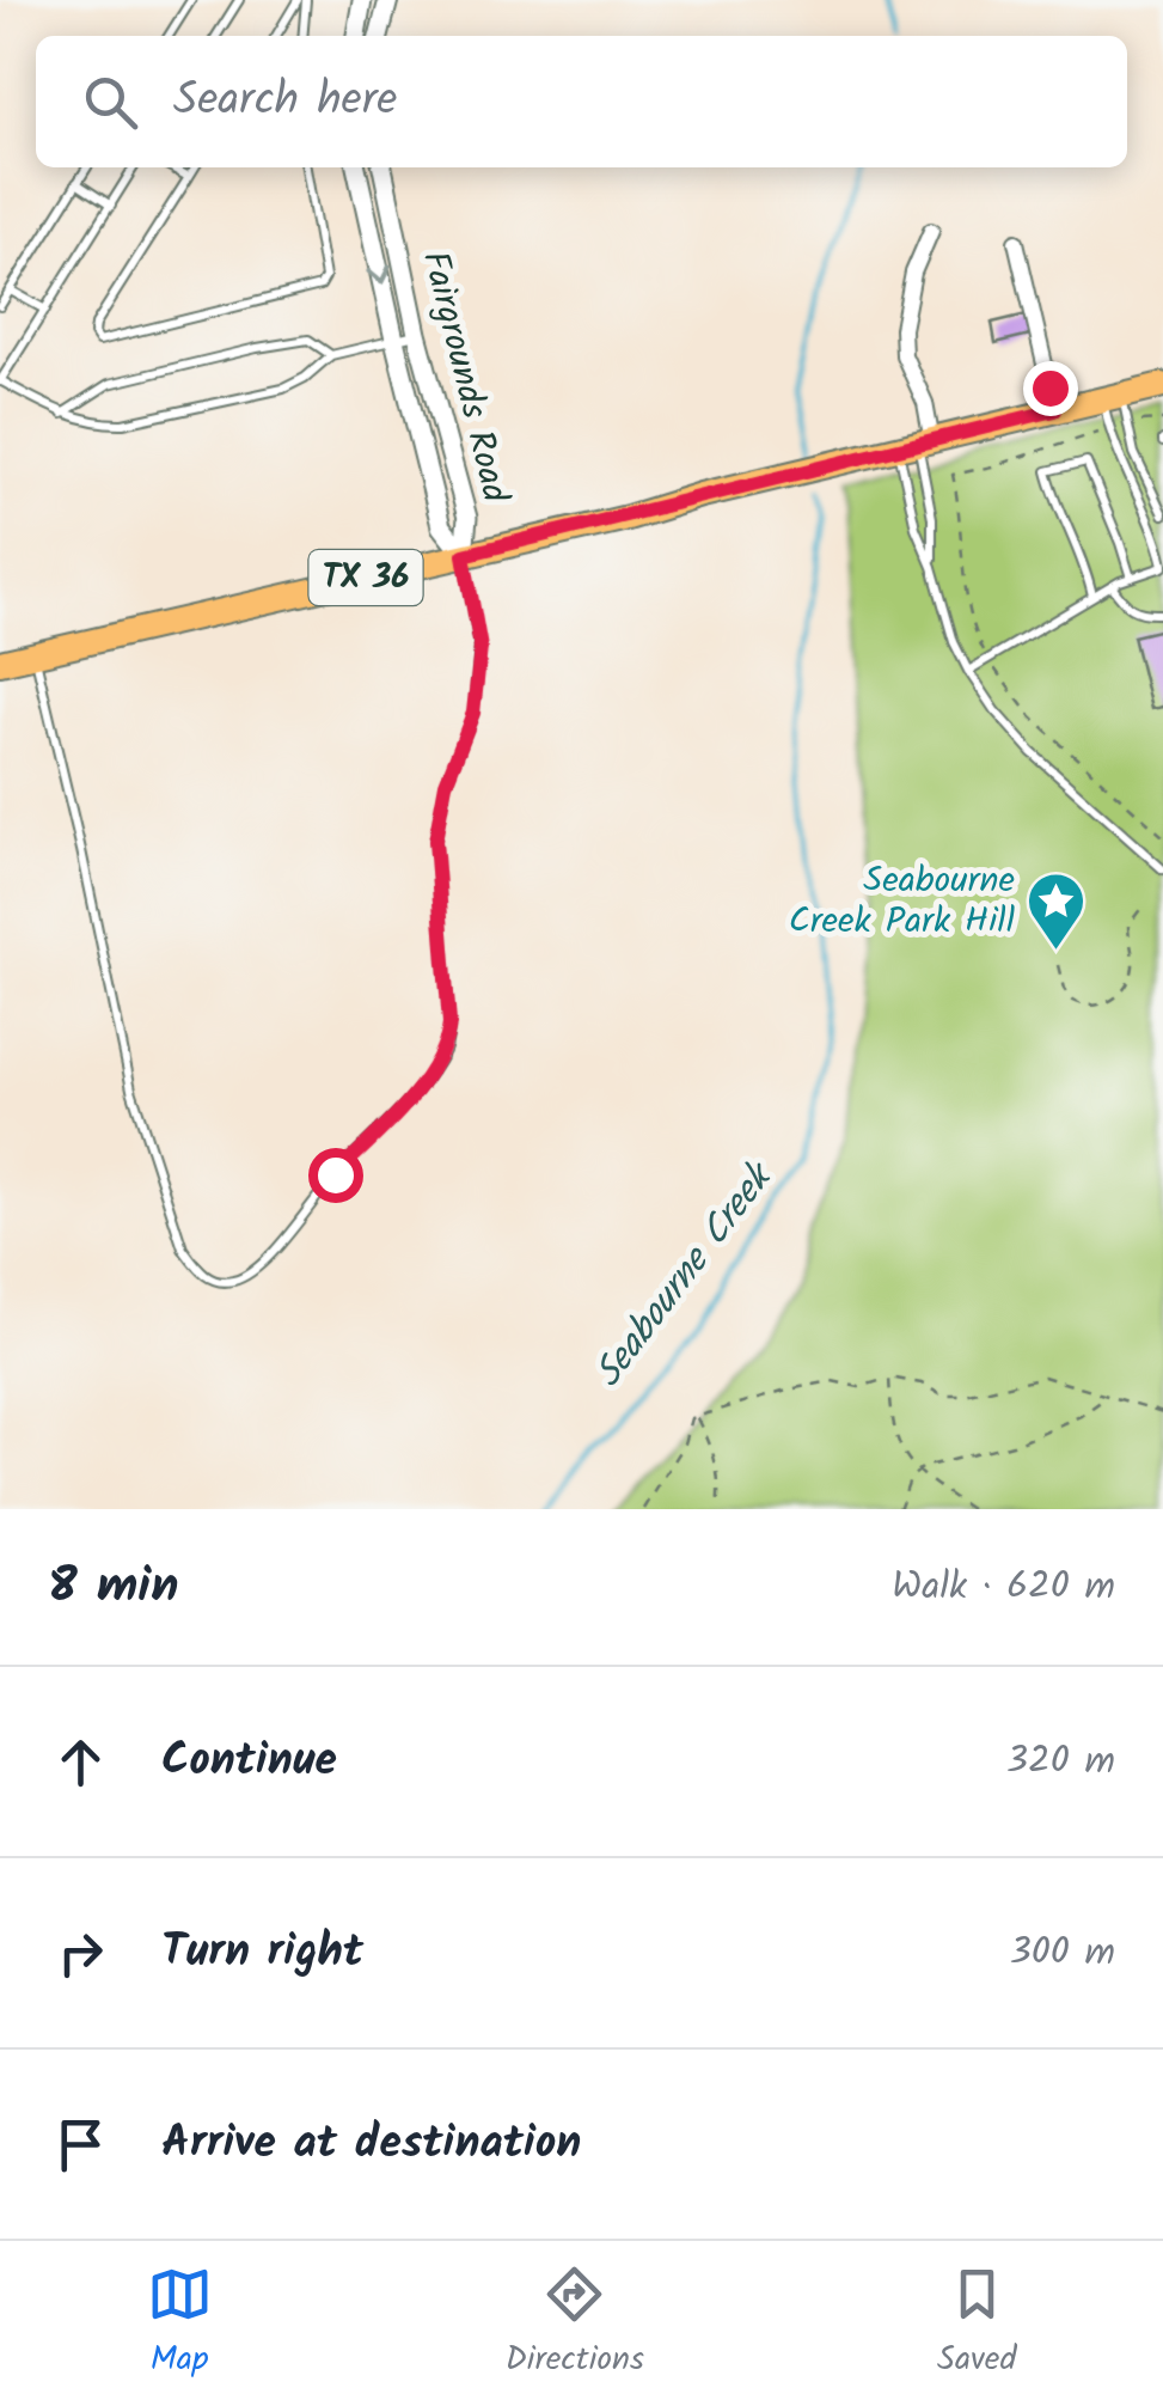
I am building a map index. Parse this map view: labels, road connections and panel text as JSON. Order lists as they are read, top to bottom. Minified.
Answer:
{"streets":{"main road":["TX 36"],"street":["Fairgrounds Road"]},"crossings":[["Fairgrounds Road","TX 36"]],"water":["Seabourne Creek"],"places":{"place":["Seabourne Creek Park Hill"]},"page":{"search":"Search here","heading":["8 min","Walk · 620 m"],"list":[["Continue","320 m"],["Turn right","300 m"],"Arrive at destination"],"nav":["Map","Directions","Saved"]}}
